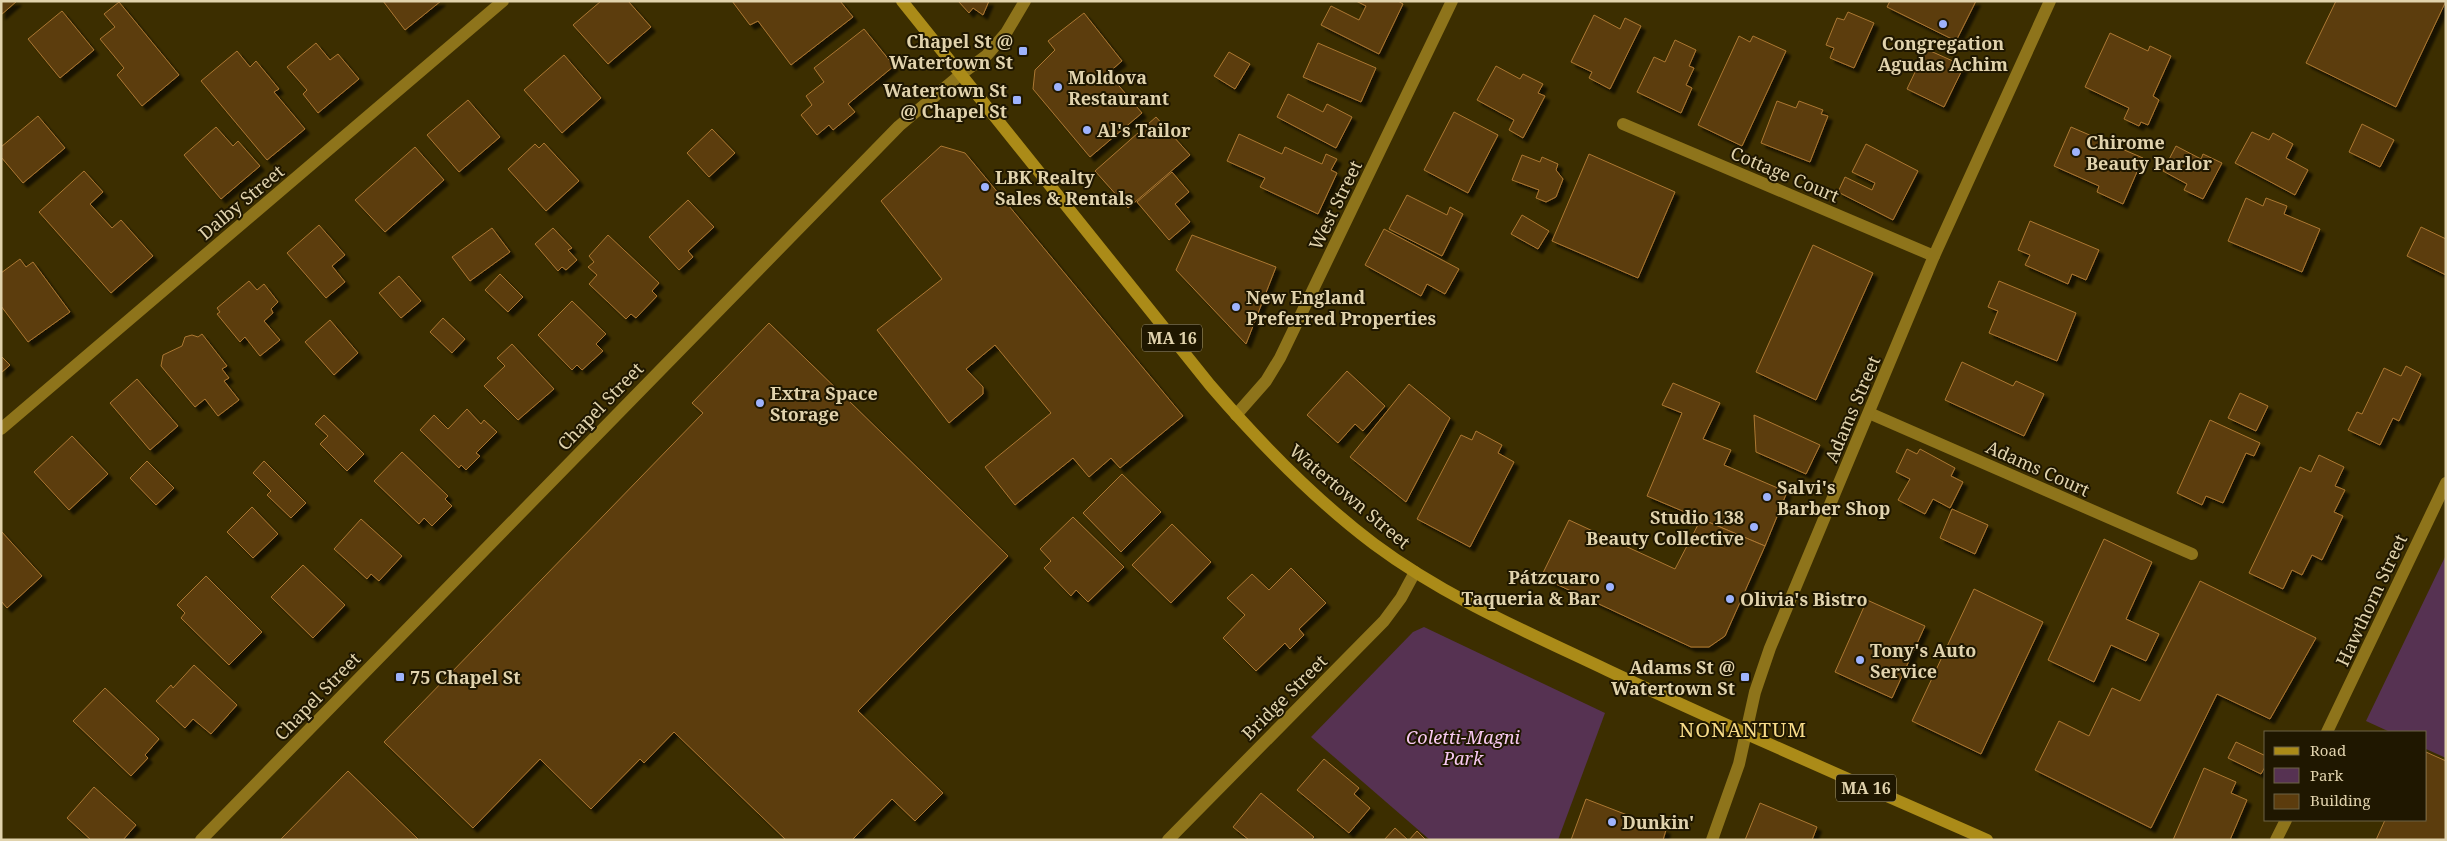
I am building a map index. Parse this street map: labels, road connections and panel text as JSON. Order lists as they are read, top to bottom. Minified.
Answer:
{"streets":{"main road":["MA 16","Watertown Street"],"street":["Cottage Court","Dalby Street","West Street","Chapel Street","Adams Street","Adams Court","Hawthorn Street","Bridge Street"]},"crossings":[["Cottage Court","Adams Street"],["West Street","Watertown Street"],["Chapel Street","Watertown Street"],["Adams Street","Adams Court"],["Adams Street","Watertown Street"],["Watertown Street","Bridge Street"]],"districts":["NONANTUM"],"parks":["Coletti-Magni Park"],"places":{"other":["Congregation Agudas Achim","Moldova Restaurant","Al's Tailor","Chirome Beauty Parlor","LBK Realty Sales & Rentals","New England Preferred Properties","Extra Space Storage","Salvi's Barber Shop","Studio 138 Beauty Collective","Pátzcuaro Taqueria & Bar","Olivia's Bistro","Tony's Auto Service","Dunkin'"],"transit":["Chapel St @ Watertown St","Watertown St @ Chapel St","75 Chapel St","Adams St @ Watertown St"]},"legend":["Road","Park","Building"]}
